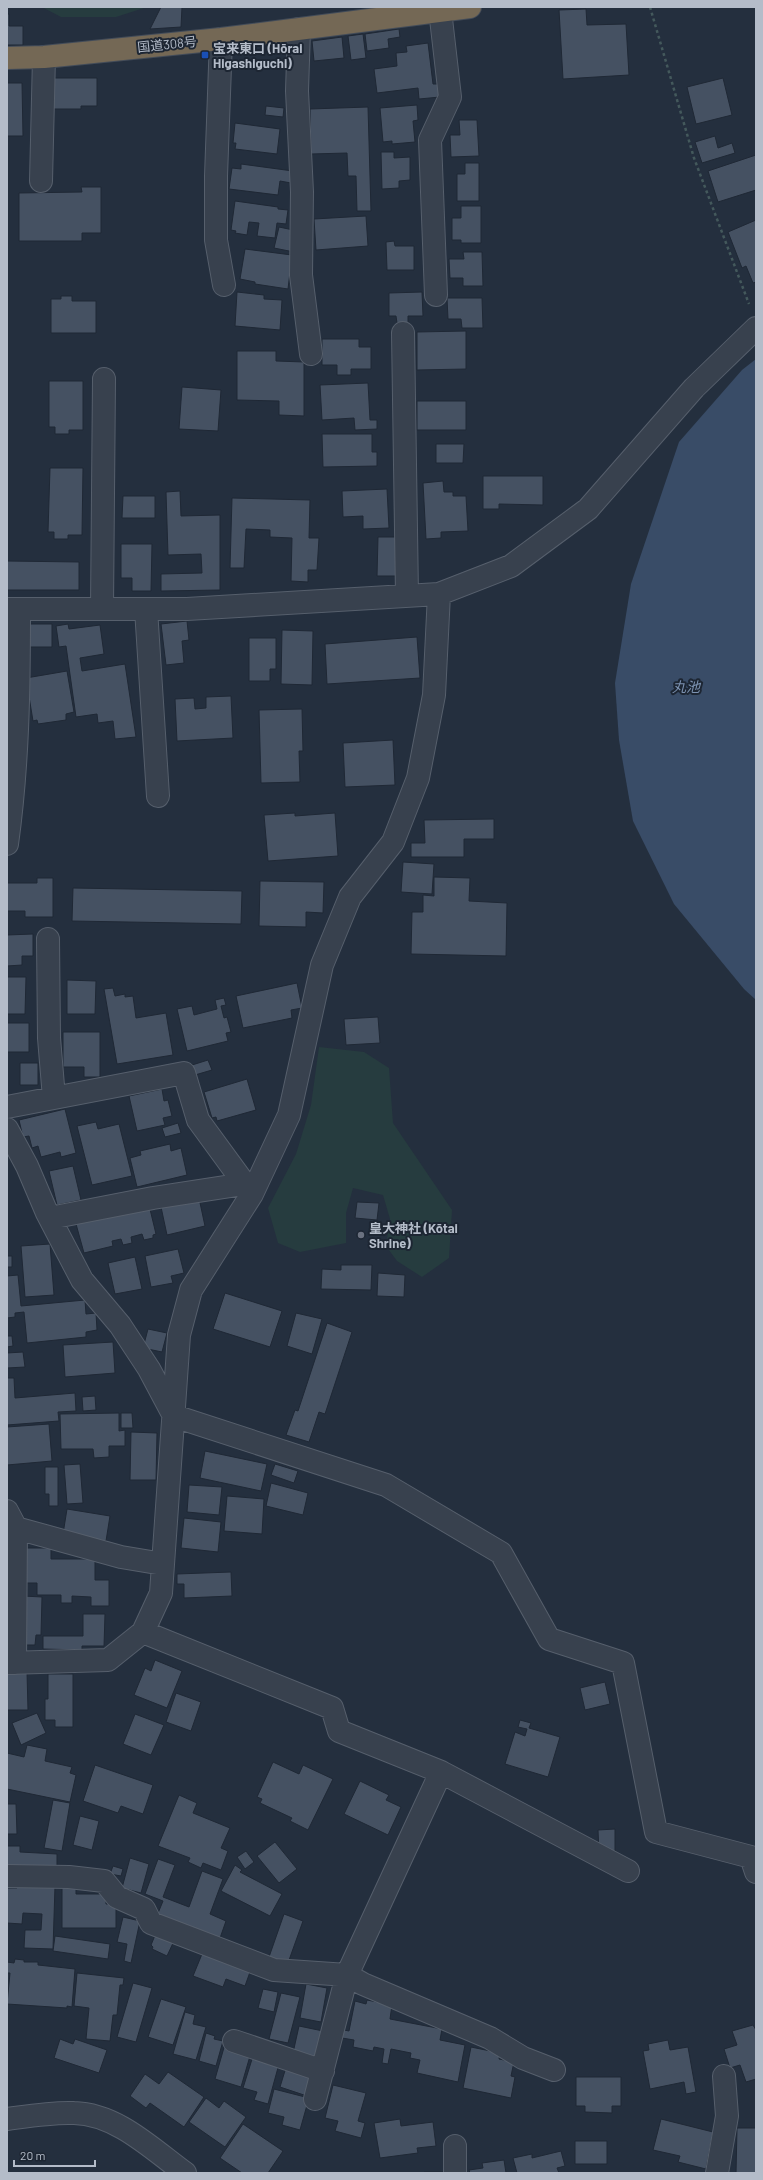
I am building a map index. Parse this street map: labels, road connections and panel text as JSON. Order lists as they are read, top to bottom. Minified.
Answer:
{"streets":{"highway":["国道308号"]},"water":["丸池"],"places":{"transit":["宝来東口 (Hōrai Higashiguchi)"],"other":["皇大神社 (Kōtai Shrine)"]},"scale_bar":"20 m"}
